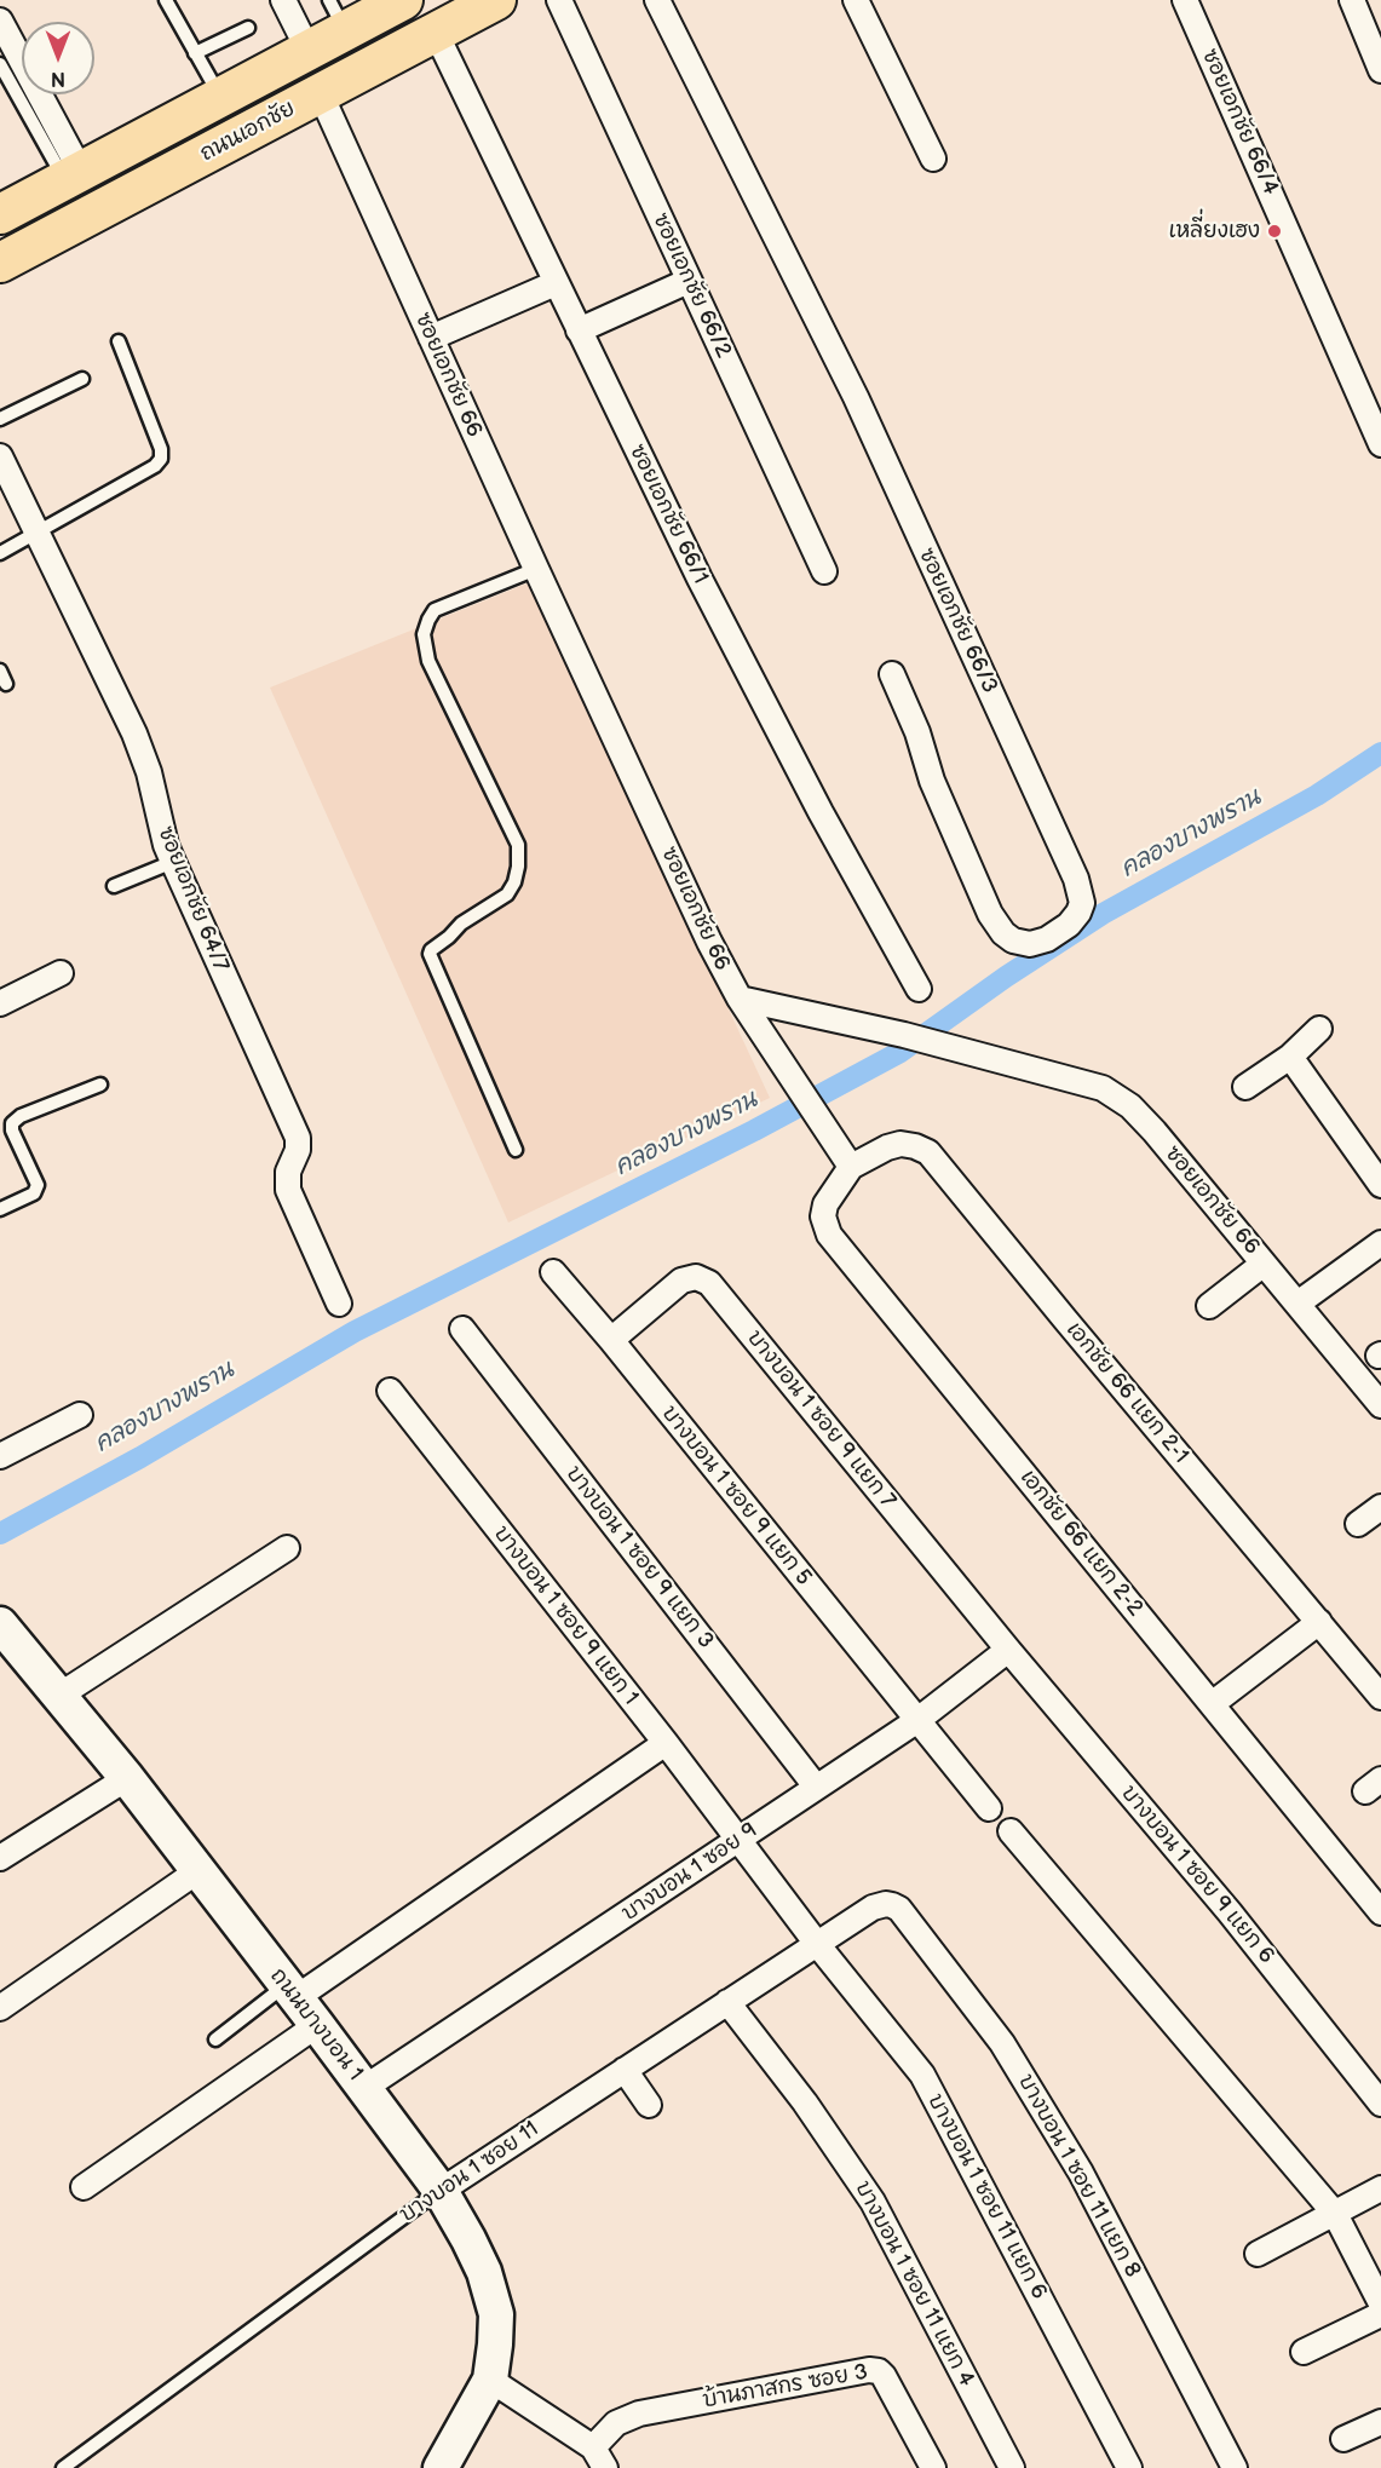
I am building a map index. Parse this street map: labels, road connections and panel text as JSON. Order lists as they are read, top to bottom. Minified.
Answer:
{"streets":{"main road":["ถนนเอกชัย","ถนนบางบอน 1"],"street":["ซอยเอกชัย 66/4","ซอยเอกชัย 66/2","ซอยเอกชัย 66","ซอยเอกชัย 66/1","ซอยเอกชัย 66/3","ซอยเอกชัย 64/7","เอกชัย 66 แยก 2-1","บางบอน 1 ซอย 9 แยก 7","บางบอน 1 ซอย 9 แยก 5","เอกชัย 66 แยก 2-2","บางบอน 1 ซอย 9 แยก 3","บางบอน 1 ซอย 9 แยก 1","บางบอน 1 ซอย 9","บางบอน 1 ซอย 9 แยก 6","บางบอน 1 ซอย 11","บางบอน 1 ซอย 11 แยก 8","บางบอน 1 ซอย 11 แยก 6","บางบอน 1 ซอย 11 แยก 4","บ้านภาสกร ซอย 3"]},"crossings":[["ถนนเอกชัย","ซอยเอกชัย 66"],["ถนนเอกชัย","ซอยเอกชัย 66/1"],["เอกชัย 66 แยก 2-1","เอกชัย 66 แยก 2-2"],["บางบอน 1 ซอย 9 แยก 7","บางบอน 1 ซอย 9 แยก 5"],["บางบอน 1 ซอย 9 แยก 7","บางบอน 1 ซอย 9"],["บางบอน 1 ซอย 9 แยก 7","บางบอน 1 ซอย 9 แยก 6"],["บางบอน 1 ซอย 9 แยก 5","บางบอน 1 ซอย 9"],["บางบอน 1 ซอย 9 แยก 3","บางบอน 1 ซอย 9"],["บางบอน 1 ซอย 9 แยก 1","บางบอน 1 ซอย 9"],["บางบอน 1 ซอย 9 แยก 1","บางบอน 1 ซอย 11 แยก 6"],["บางบอน 1 ซอย 9","บางบอน 1 ซอย 9 แยก 6"],["บางบอน 1 ซอย 9","ถนนบางบอน 1"],["บางบอน 1 ซอย 9","บางบอน 1 ซอย 11 แยก 6"],["ถนนบางบอน 1","บางบอน 1 ซอย 11"],["บางบอน 1 ซอย 11","บางบอน 1 ซอย 11 แยก 8"],["บางบอน 1 ซอย 11","บางบอน 1 ซอย 11 แยก 6"],["บางบอน 1 ซอย 11","บางบอน 1 ซอย 11 แยก 4"]],"water":["คลองบางพราน"],"places":["เหลี่ยงเฮง"],"north":"bottom"}
